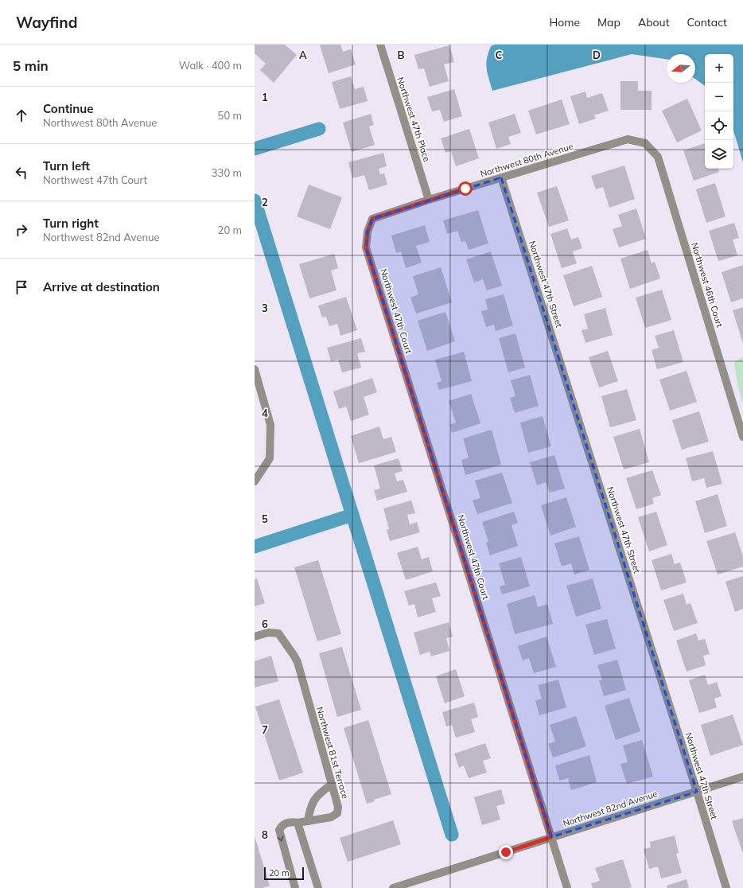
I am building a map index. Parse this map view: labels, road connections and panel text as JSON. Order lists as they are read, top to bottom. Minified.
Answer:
{"streets":{"street":["Northwest 47th Place","Northwest 80th Avenue","Northwest 47th Street","Northwest 46th Court","Northwest 47th Court","Northwest 81st Terrace","Northwest 82nd Avenue"]},"crossings":[["Northwest 47th Place","Northwest 80th Avenue"],["Northwest 80th Avenue","Northwest 47th Street"],["Northwest 80th Avenue","Northwest 46th Court"],["Northwest 80th Avenue","Northwest 47th Court"],["Northwest 47th Street","Northwest 82nd Avenue"],["Northwest 47th Court","Northwest 82nd Avenue"]],"scale_bar":"20 m","north":"left","page":{"header":"Wayfind","nav":["Home","Map","About","Contact"],"heading":["5 min","Walk · 400 m"],"map_buttons":["+","−"],"list":[["Continue","Northwest 80th Avenue","50 m"],["Turn left","Northwest 47th Court","330 m"],["Turn right","Northwest 82nd Avenue","20 m"],"Arrive at destination"],"scale":"20 m"},"grid":{"columns":["A","B","C","D"],"rows":["1","2","3","4","5","6","7","8"]}}
